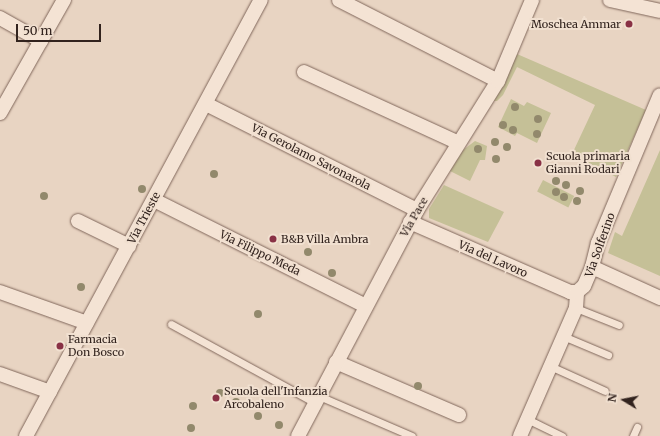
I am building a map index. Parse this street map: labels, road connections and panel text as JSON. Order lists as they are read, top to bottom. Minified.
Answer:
{"streets":{"street":["Via Gerolamo Savonarola","Via Pace","Via Trieste","Via Solferino","Via Filippo Meda","Via del Lavoro"]},"crossings":[["Via Gerolamo Savonarola","Via Pace"],["Via Gerolamo Savonarola","Via Trieste"],["Via Gerolamo Savonarola","Via del Lavoro"],["Via Pace","Via Filippo Meda"],["Via Pace","Via del Lavoro"],["Via Trieste","Via Filippo Meda"],["Via Solferino","Via del Lavoro"]],"places":["Moschea Ammar","Scuola primaria Gianni Rodari","B&B Villa Ambra","Farmacia Don Bosco","Scuola dell'Infanzia Arcobaleno"],"scale_bar":"50 m","north":"left"}
